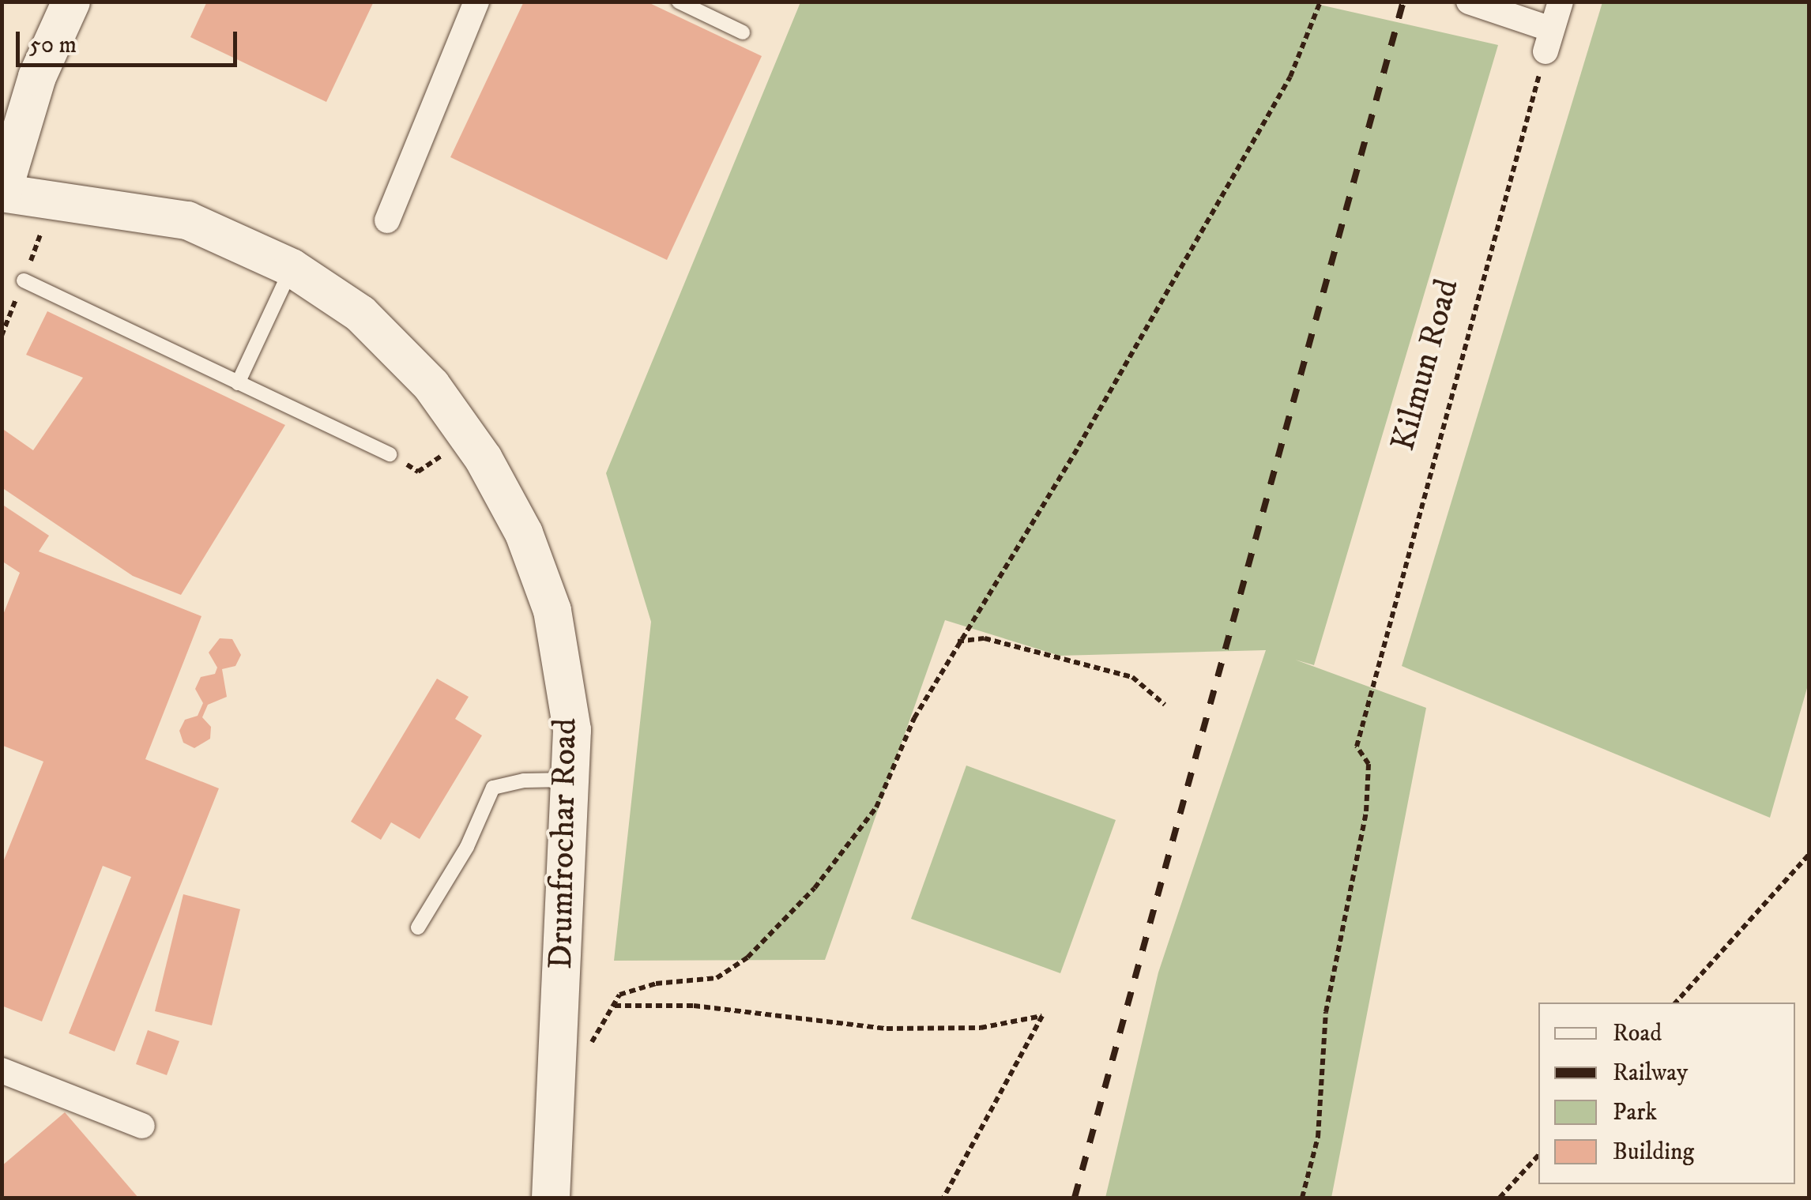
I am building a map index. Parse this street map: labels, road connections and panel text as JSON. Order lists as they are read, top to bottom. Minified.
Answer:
{"streets":{"main road":["Drumfrochar Road"],"path":["Kilmun Road"]},"legend":["Road","Railway","Park","Building"],"scale_bar":"50 m"}
